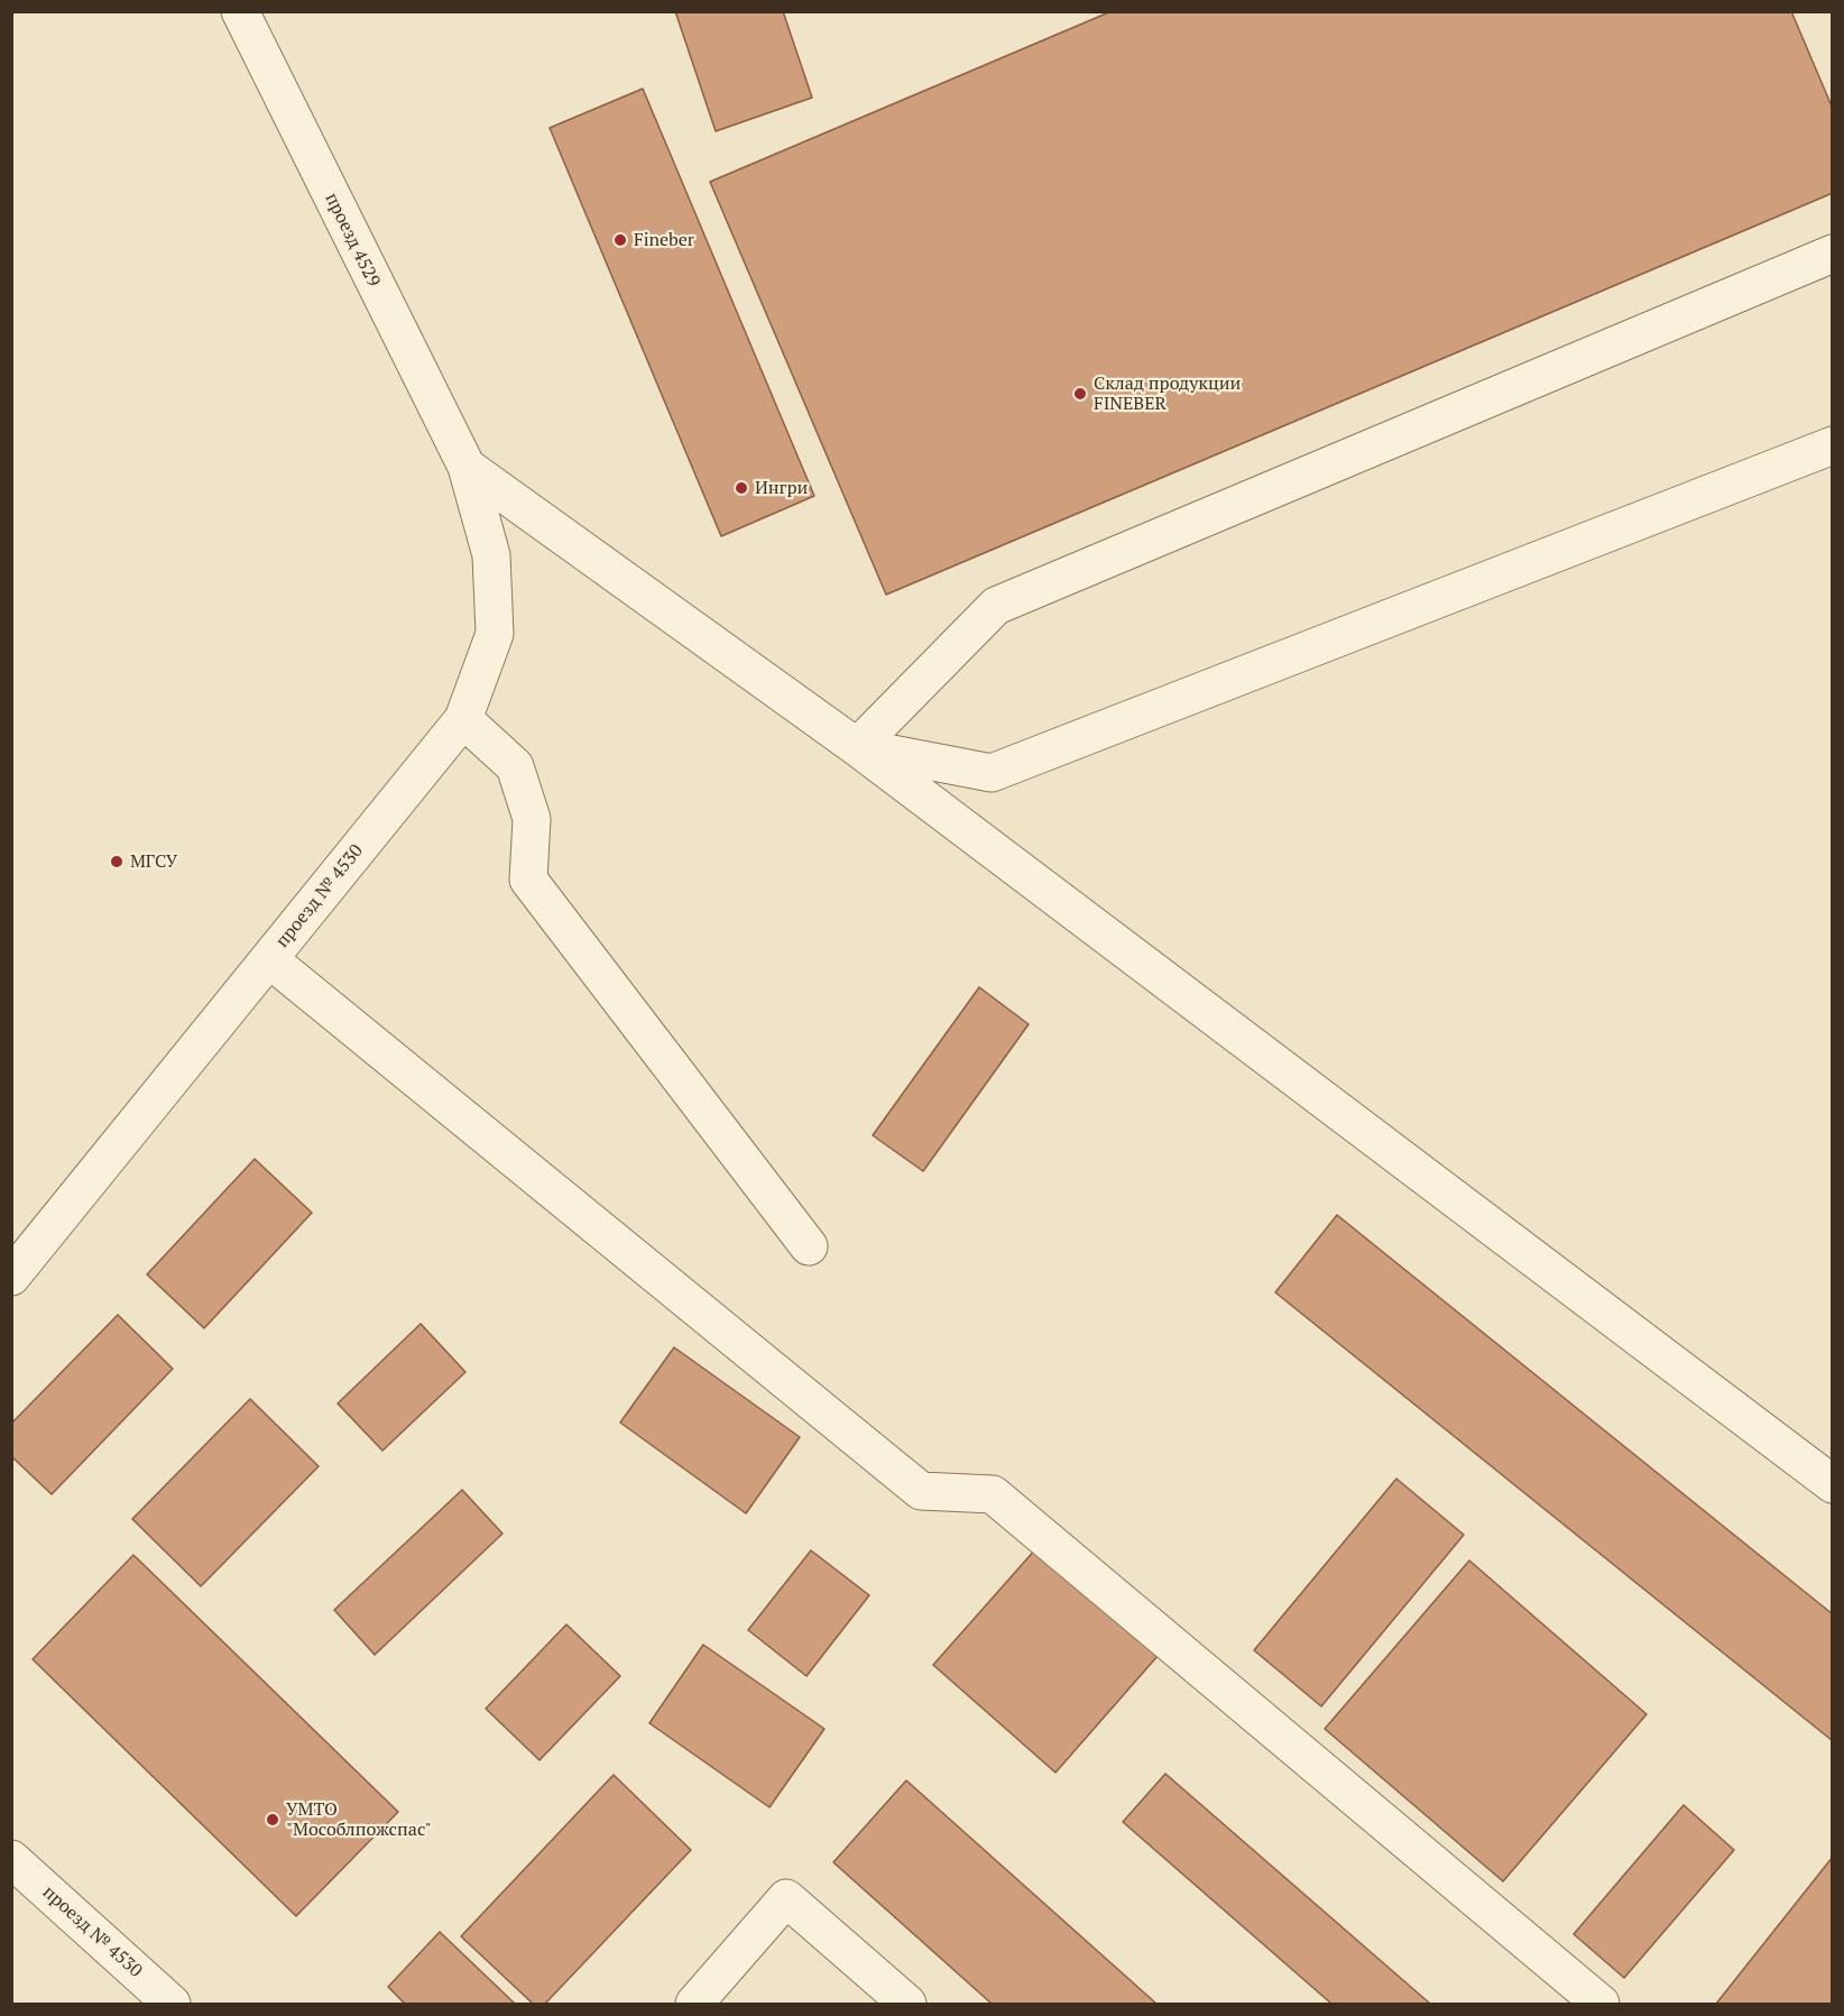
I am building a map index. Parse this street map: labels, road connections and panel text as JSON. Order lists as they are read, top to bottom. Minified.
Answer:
{"streets":{"street":["проезд 4529","проезд № 4530"]},"crossings":[["проезд 4529","проезд № 4530"]],"places":["Fineber","Склад продукции FINEBER","Ингри","МГСУ","УМТО \"Мособлпожспас\""]}
